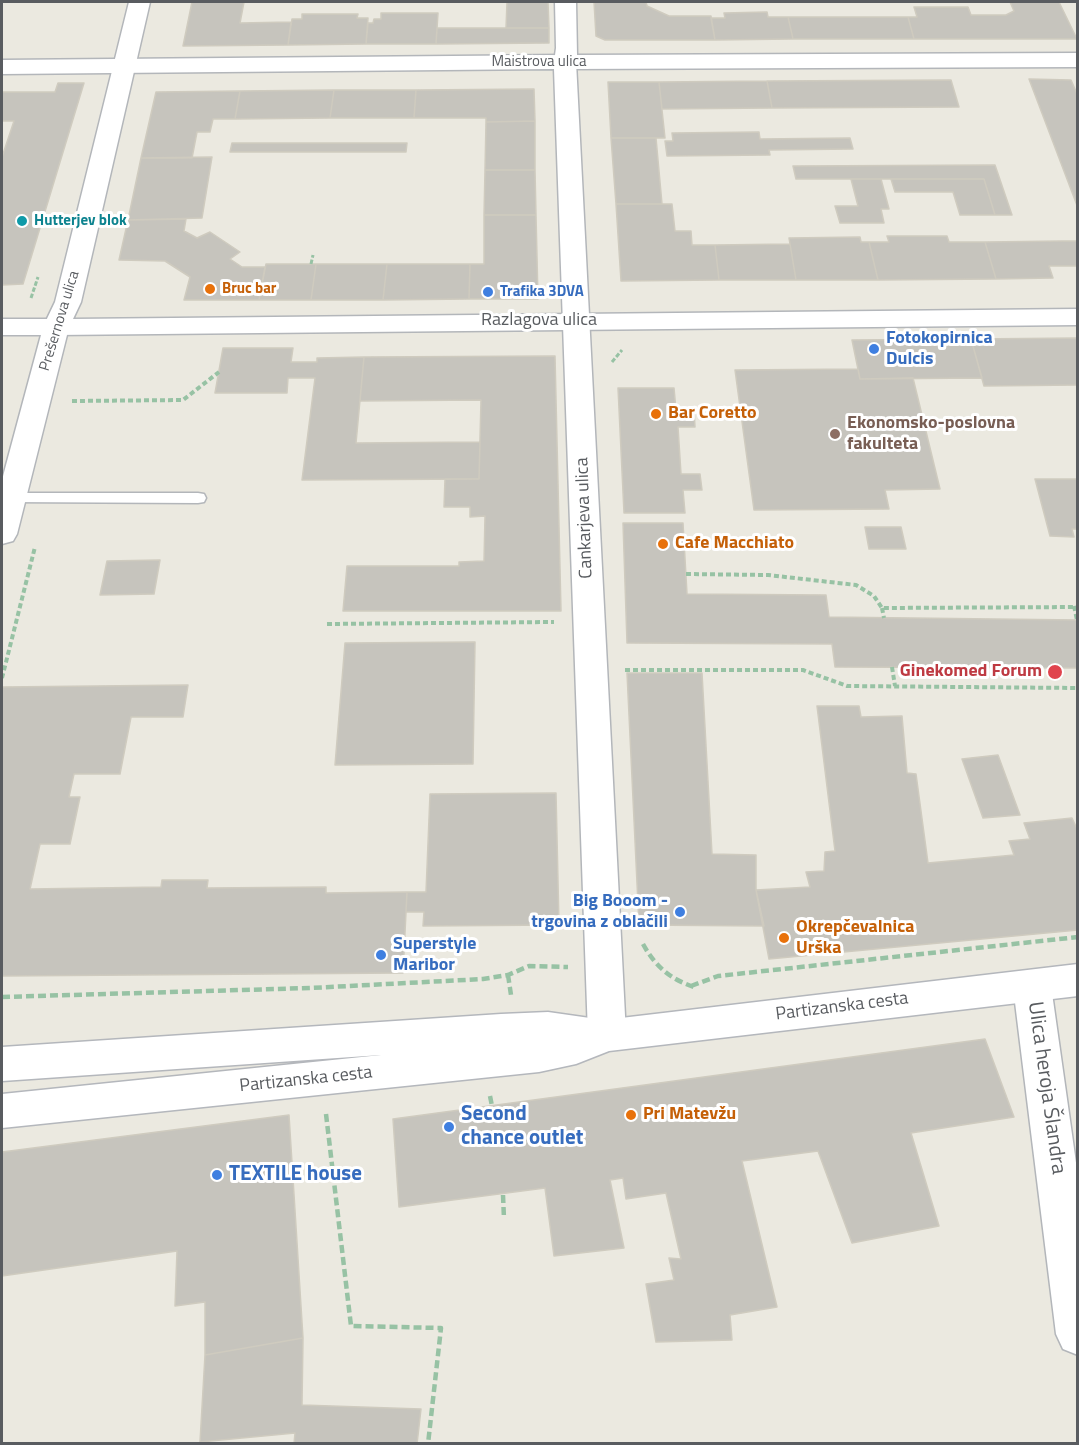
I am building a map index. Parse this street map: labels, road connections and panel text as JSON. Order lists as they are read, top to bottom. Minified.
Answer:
{"streets":{"street":["Maistrova ulica","Prešernova ulica","Razlagova ulica","Cankarjeva ulica","Partizanska cesta","Ulica heroja Šlandra"]},"crossings":[["Maistrova ulica","Prešernova ulica"],["Maistrova ulica","Cankarjeva ulica"],["Prešernova ulica","Razlagova ulica"],["Razlagova ulica","Cankarjeva ulica"],["Cankarjeva ulica","Partizanska cesta"],["Partizanska cesta","Ulica heroja Šlandra"]],"places":["Hutterjev blok","Bruc bar","Trafika 3DVA","Fotokopirnica Dulcis","Bar Coretto","Ekonomsko-poslovna fakulteta","Cafe Macchiato","Ginekomed Forum","Big Booom - trgovina z oblačili","Okrepčevalnica Urška","Superstyle Maribor","Pri Matevžu","Second chance outlet","TEXTILE house"]}
